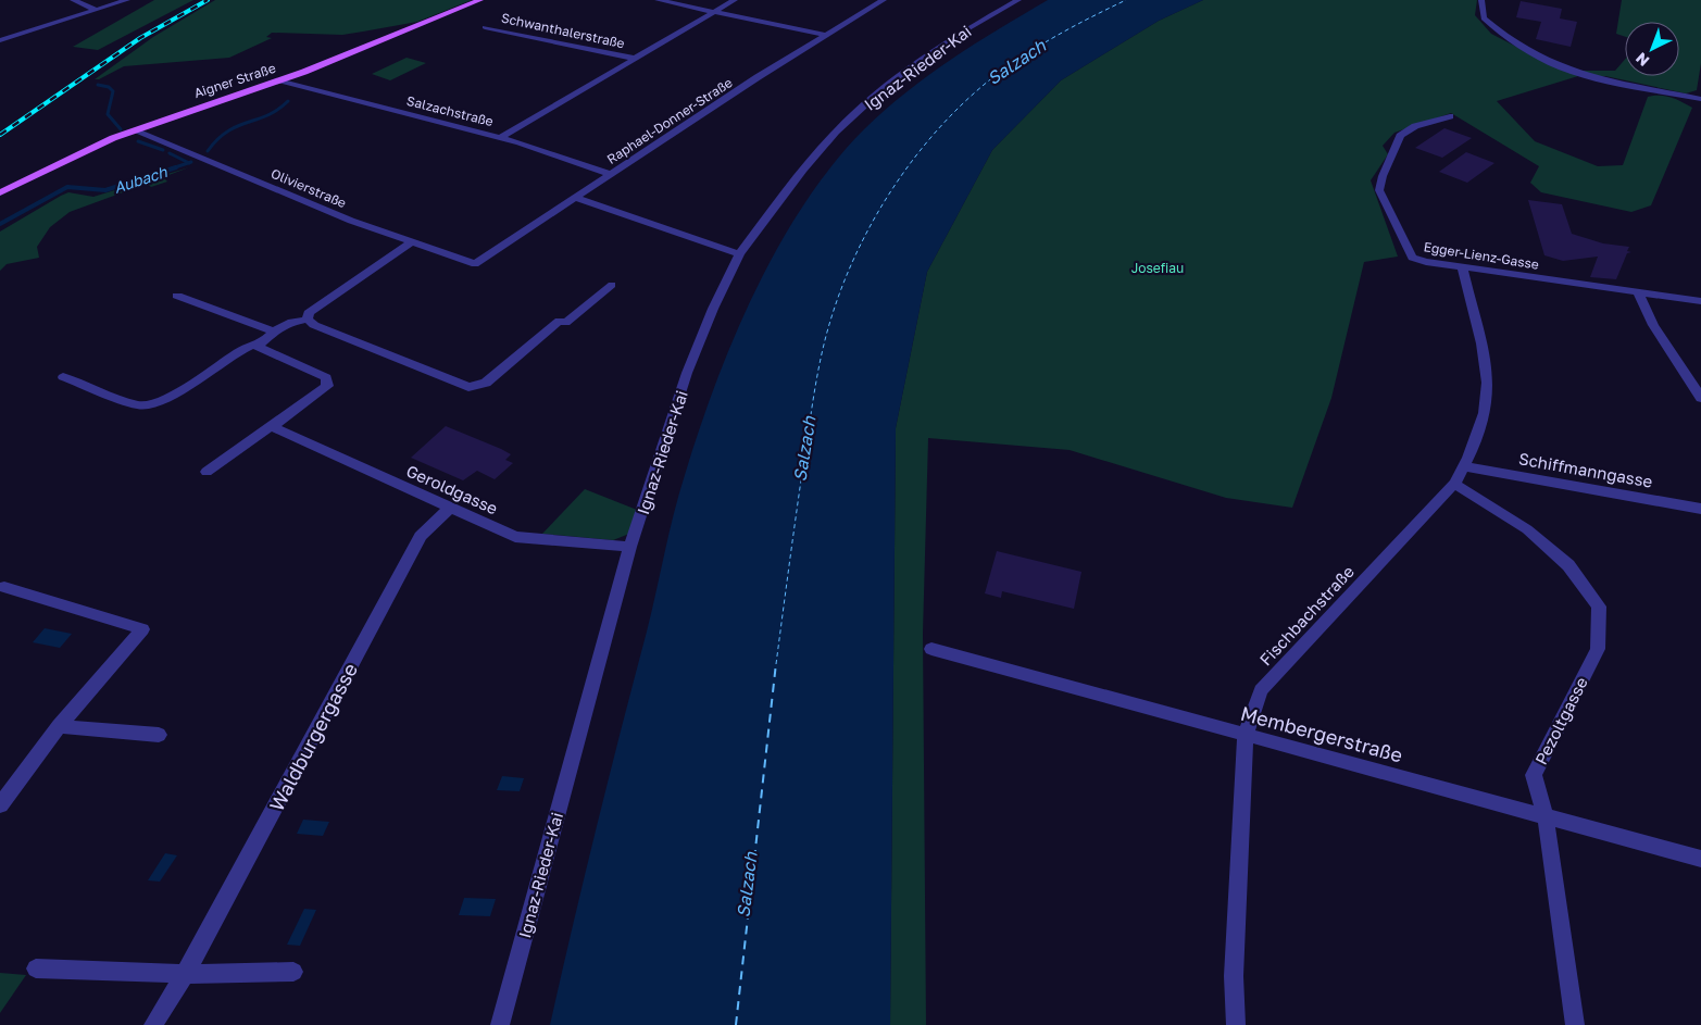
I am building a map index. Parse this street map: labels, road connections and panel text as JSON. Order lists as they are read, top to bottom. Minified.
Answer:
{"streets":{"main road":["Aigner Straße"],"street":["Schwanthalerstraße","Ignaz-Rieder-Kai","Salzachstraße","Raphael-Donner-Straße","Olivierstraße","Egger-Lienz-Gasse","Schiffmanngasse","Geroldgasse","Fischbachstraße","Pezoltgasse","Membergerstraße","Waldburgergasse"]},"crossings":[["Schwanthalerstraße","Salzachstraße"],["Ignaz-Rieder-Kai","Geroldgasse"],["Aigner Straße","Salzachstraße"],["Aigner Straße","Olivierstraße"],["Salzachstraße","Raphael-Donner-Straße"],["Raphael-Donner-Straße","Olivierstraße"],["Egger-Lienz-Gasse","Fischbachstraße"],["Schiffmanngasse","Fischbachstraße"],["Geroldgasse","Waldburgergasse"],["Fischbachstraße","Pezoltgasse"],["Fischbachstraße","Membergerstraße"],["Pezoltgasse","Membergerstraße"]],"water":["Salzach","Aubach"],"parks":["Josefiau"],"north":"bottom left"}
